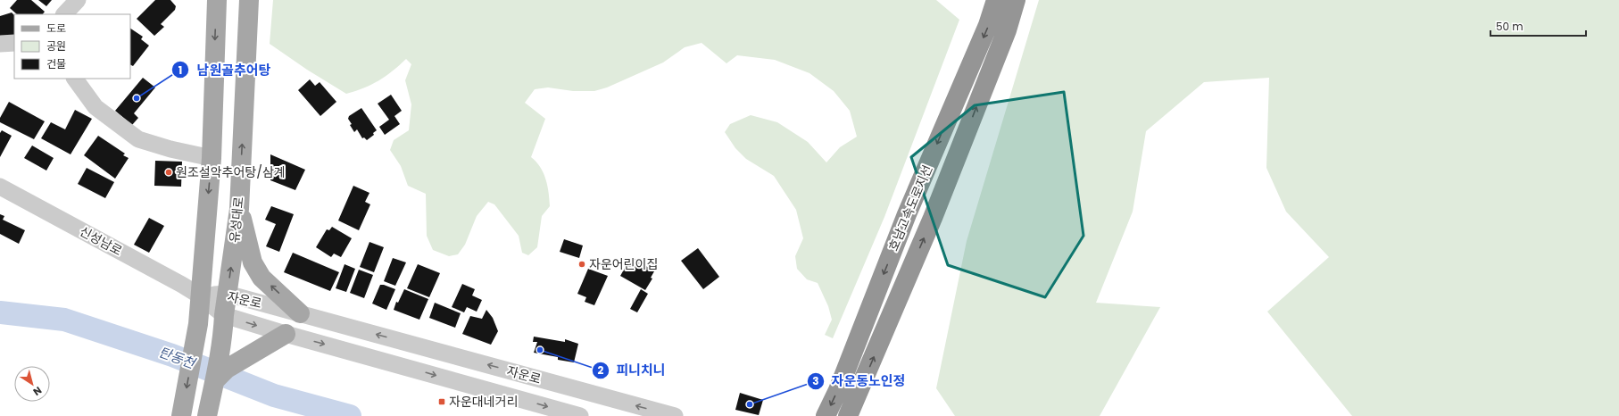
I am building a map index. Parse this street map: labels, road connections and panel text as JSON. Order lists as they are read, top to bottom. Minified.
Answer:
{"streets":{"highway":["호남고속도로지선"],"main road":["유성대로"],"street":["신성남로","자운로"]},"crossings":[["유성대로","자운로"],["신성남로","자운로"]],"water":["탄동천"],"places":{"other":["남원골추어탕","원조설악추어탕/삼계","자운어린이집","피니치니","자운동노인정"],"transit":["자운대네거리"]},"legend":["도로","공원","건물"],"scale_bar":"50 m","north":"bottom right"}
